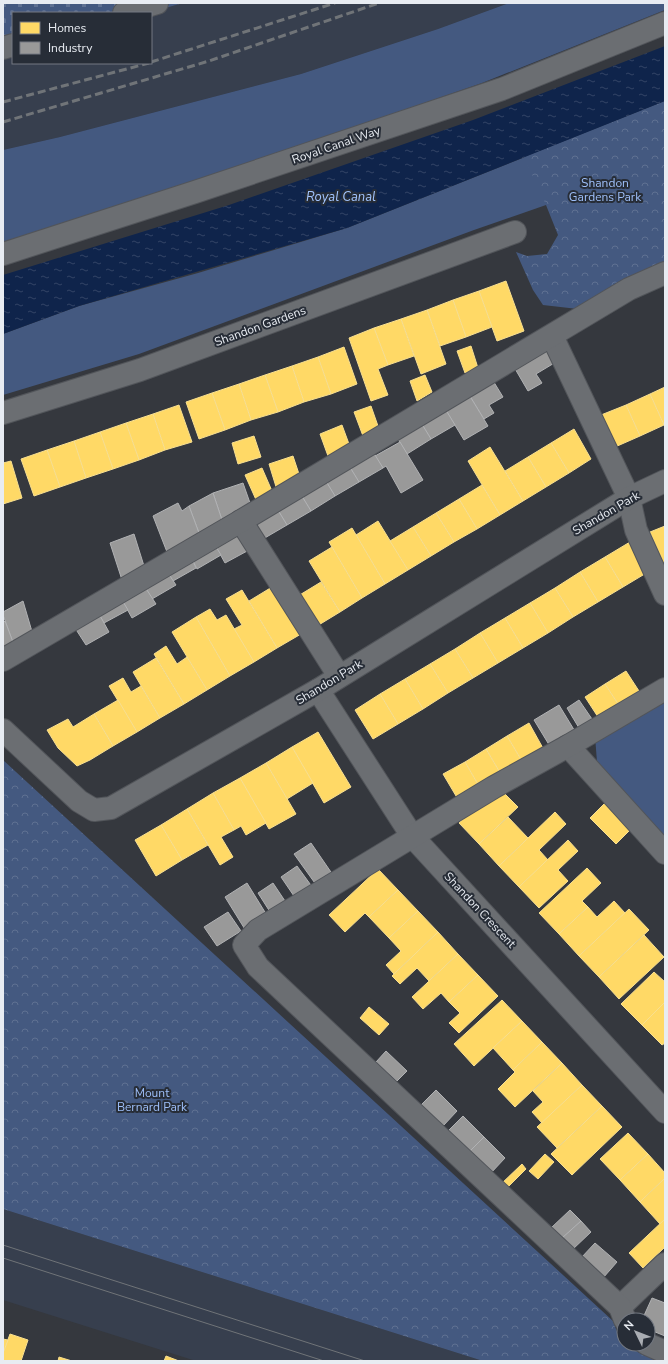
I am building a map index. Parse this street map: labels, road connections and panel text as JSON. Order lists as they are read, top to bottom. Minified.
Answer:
{"streets":{"street":["Royal Canal Way","Shandon Gardens","Shandon Park","Shandon Crescent"]},"crossings":[["Shandon Park","Shandon Crescent"]],"water":["Royal Canal"],"parks":["Shandon Gardens Park","Mount Bernard Park"],"legend":["Homes","Industry"],"north":"top left"}
